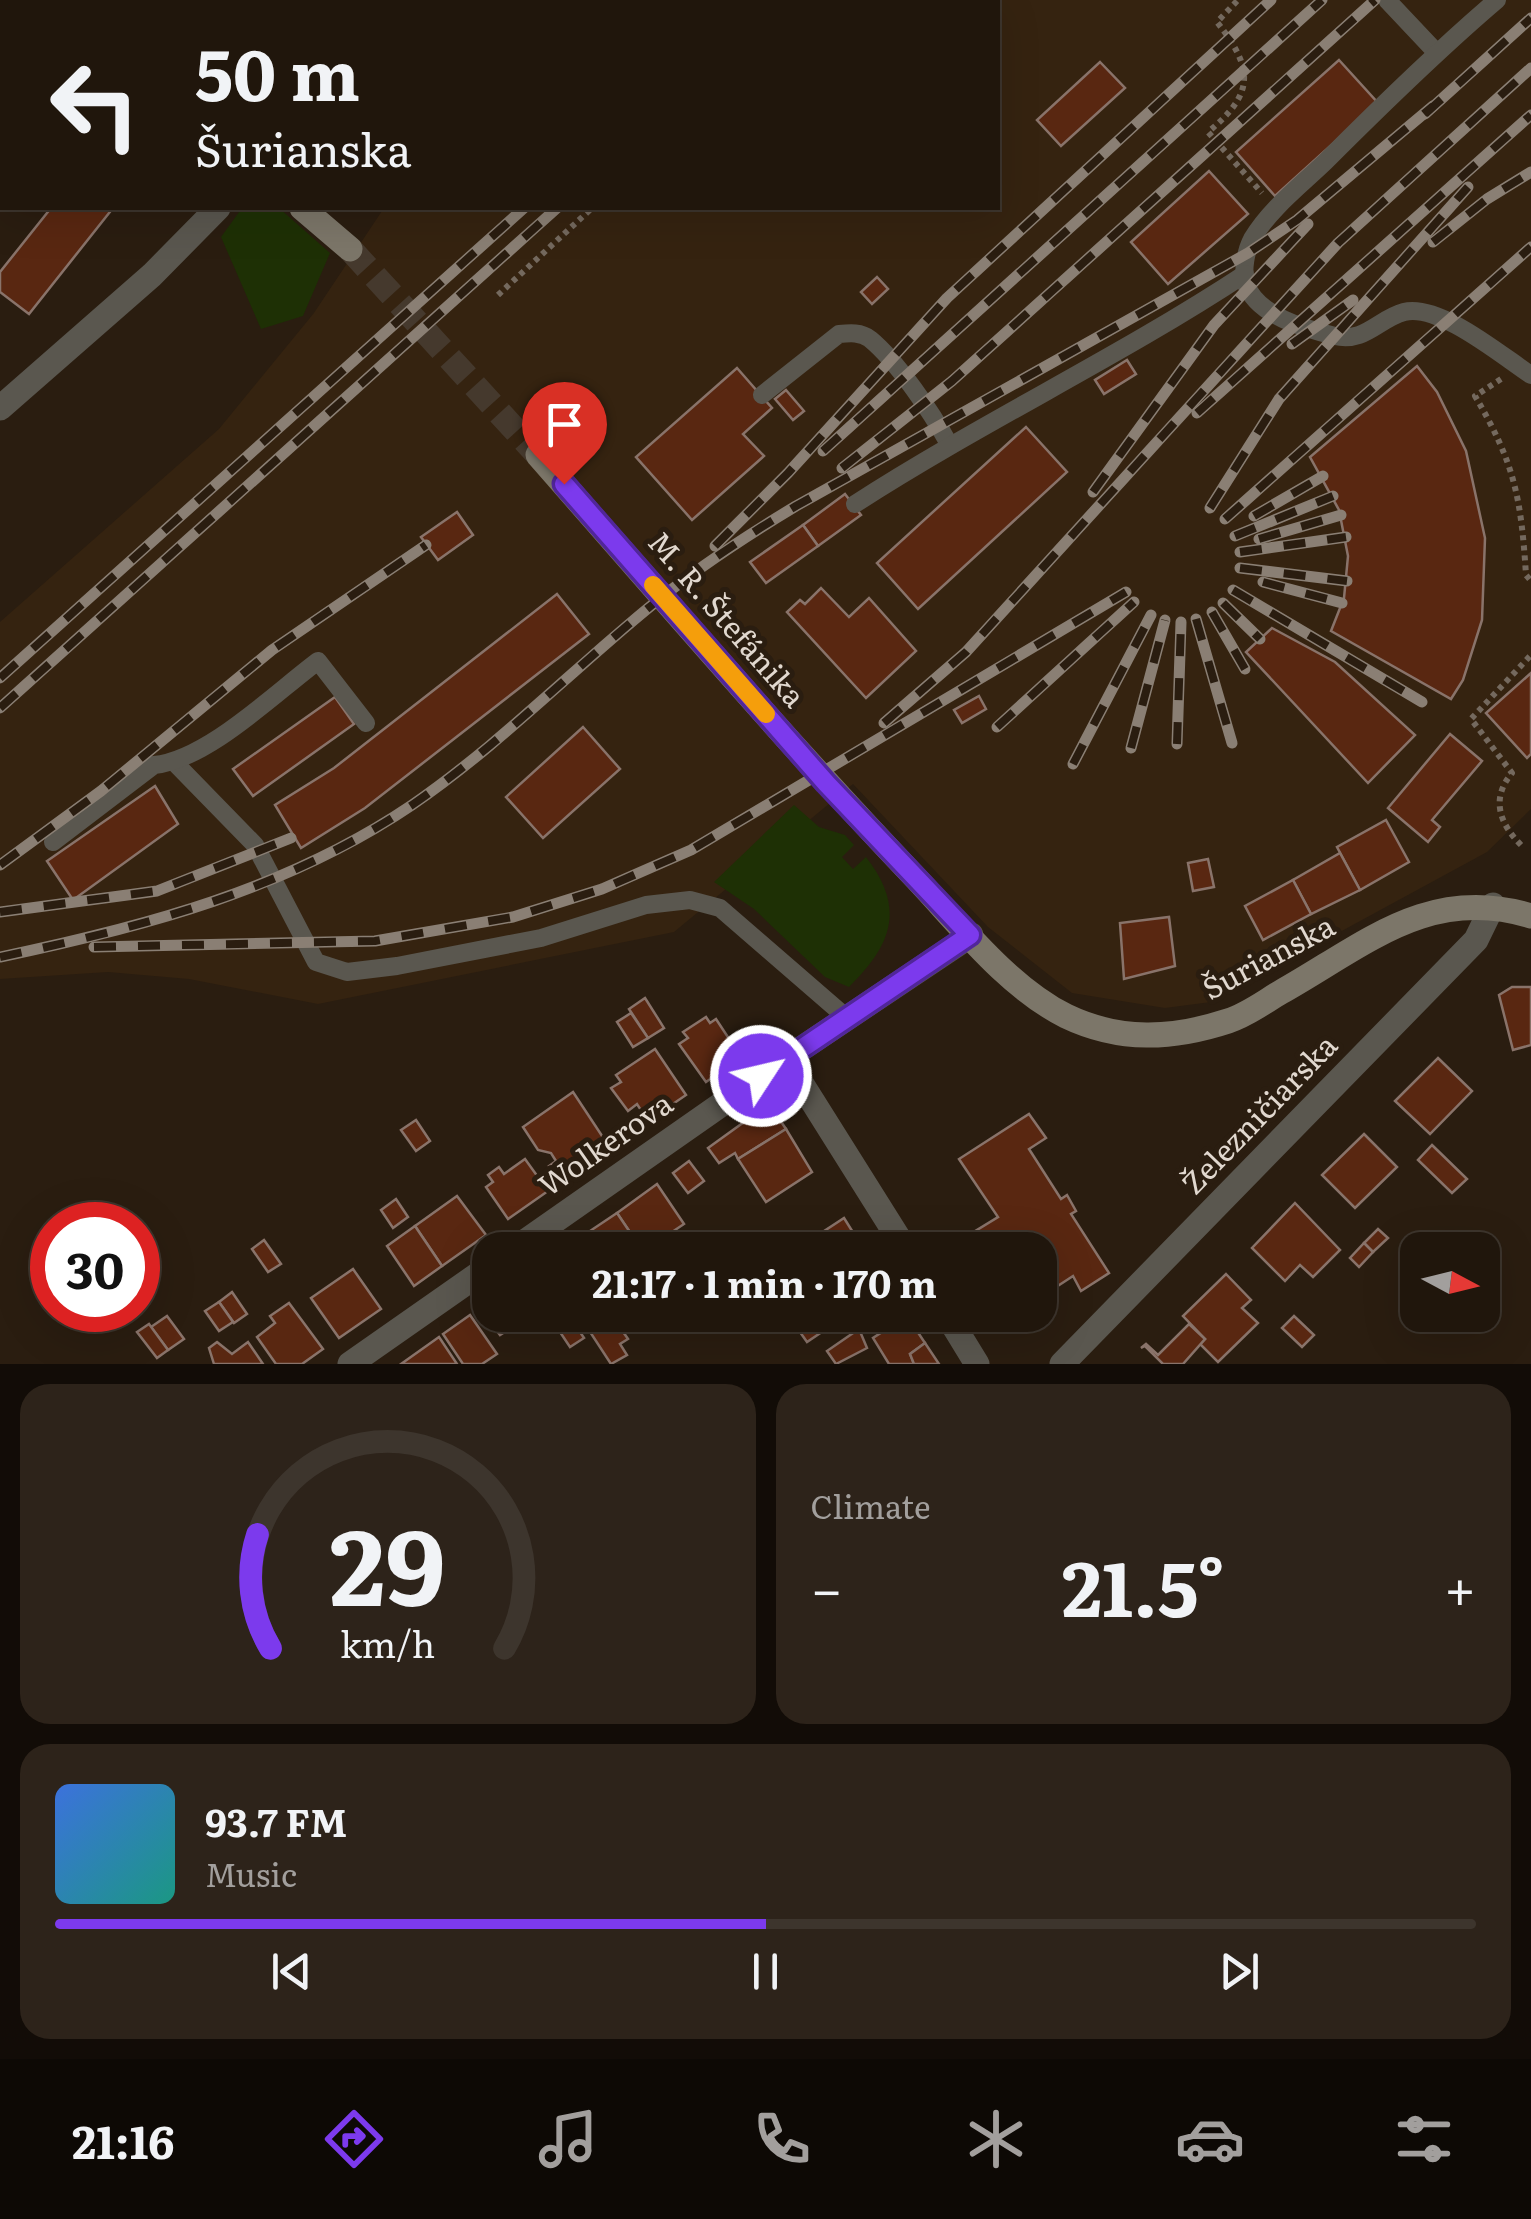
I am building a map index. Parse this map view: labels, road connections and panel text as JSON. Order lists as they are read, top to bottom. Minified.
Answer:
{"streets":{"street":["M. R. Štefánika","Šurianska","Železničiarska","Wolkerova"]},"crossings":[["M. R. Štefánika","Šurianska"],["Šurianska","Železničiarska"],["Šurianska","Wolkerova"]],"north":"right","page":{"turn":["50 m","Šurianska"],"limit":"30","trip":"21:17 · 1 min · 170 m","tile":"Climate","heat":["−","21.5°","+"],"song":["93.7 FM","Music"],"tabs":"21:16","gauge":["29","km/h"]}}
